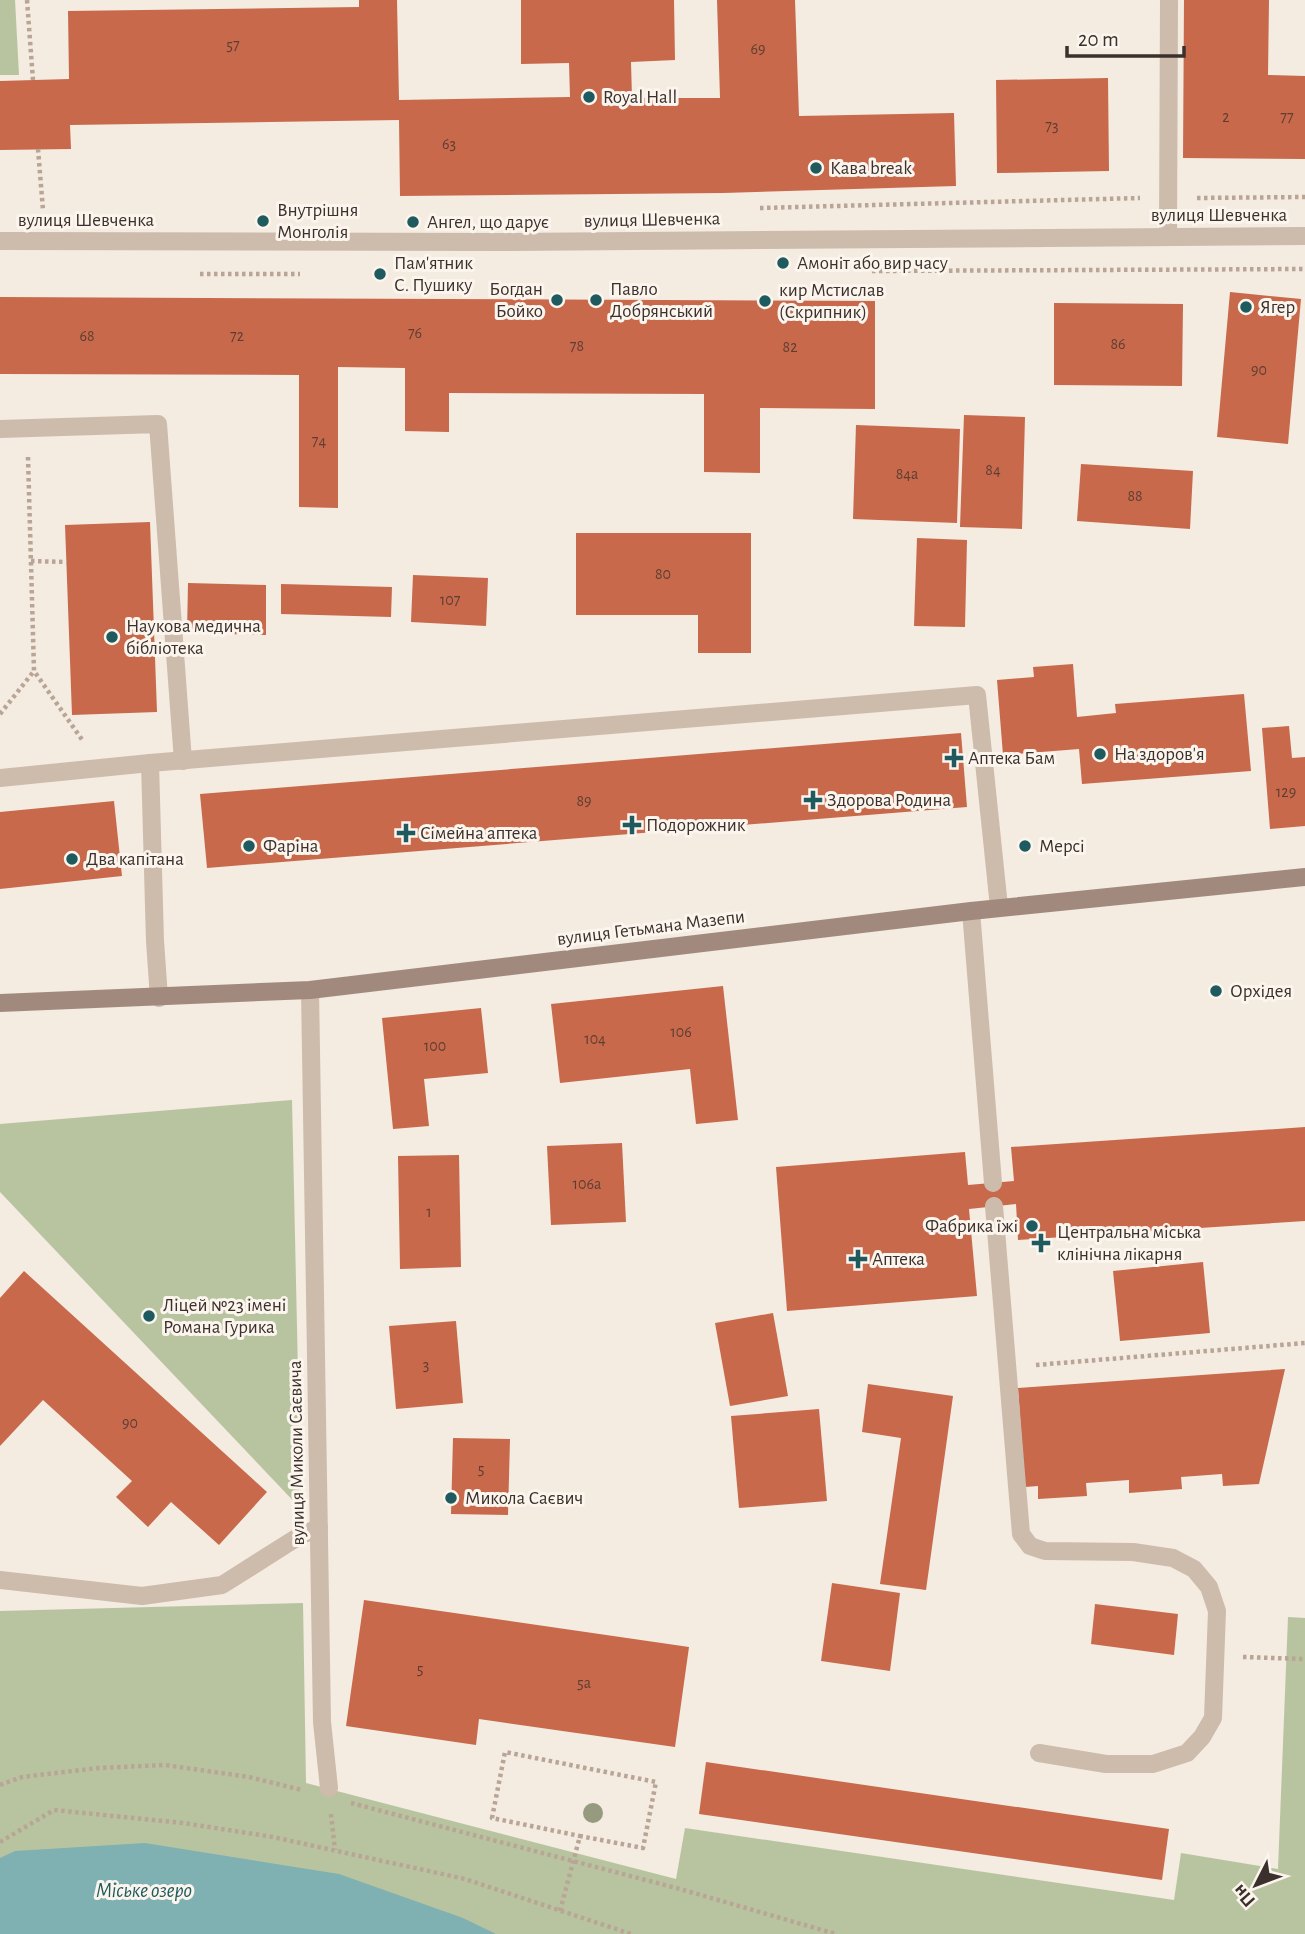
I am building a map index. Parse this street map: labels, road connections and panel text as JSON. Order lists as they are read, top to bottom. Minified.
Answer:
{"streets":{"main road":["вулиця Гетьмана Мазепи"],"street":["вулиця Шевченка","вулиця Миколи Саєвича"]},"crossings":[["вулиця Гетьмана Мазепи","вулиця Миколи Саєвича"]],"water":["Міське озеро"],"places":{"other":["Royal Hall","Кава break","Внутрішня Монголія","Ангел, що дарує","Амоніт або вир часу","Пам'ятник С. Пушику","Богдан Бойко","Павло Добрянський","кир Мстислав (Скрипник)","Ягер","Наукова медична бібліотека","На здоров'я","Фаріна","Мерсі","Два капітана","Орхідея","Фабрика їжі","Ліцей №23 імені Романа Гурика","Микола Саєвич"],"health":["Аптека Бам","Здорова Родина","Подорожник","Сімейна аптека","Центральна міська клінічна лікарня","Аптека"]},"house_numbers":["57","69","2","77","73","63","76","68","72","86","78","82","90","74","84","84а","88","80","107","129","89","106","104","100","106а","1","3","90","5","5","5а"],"scale_bar":"20 m","north":"bottom left"}
